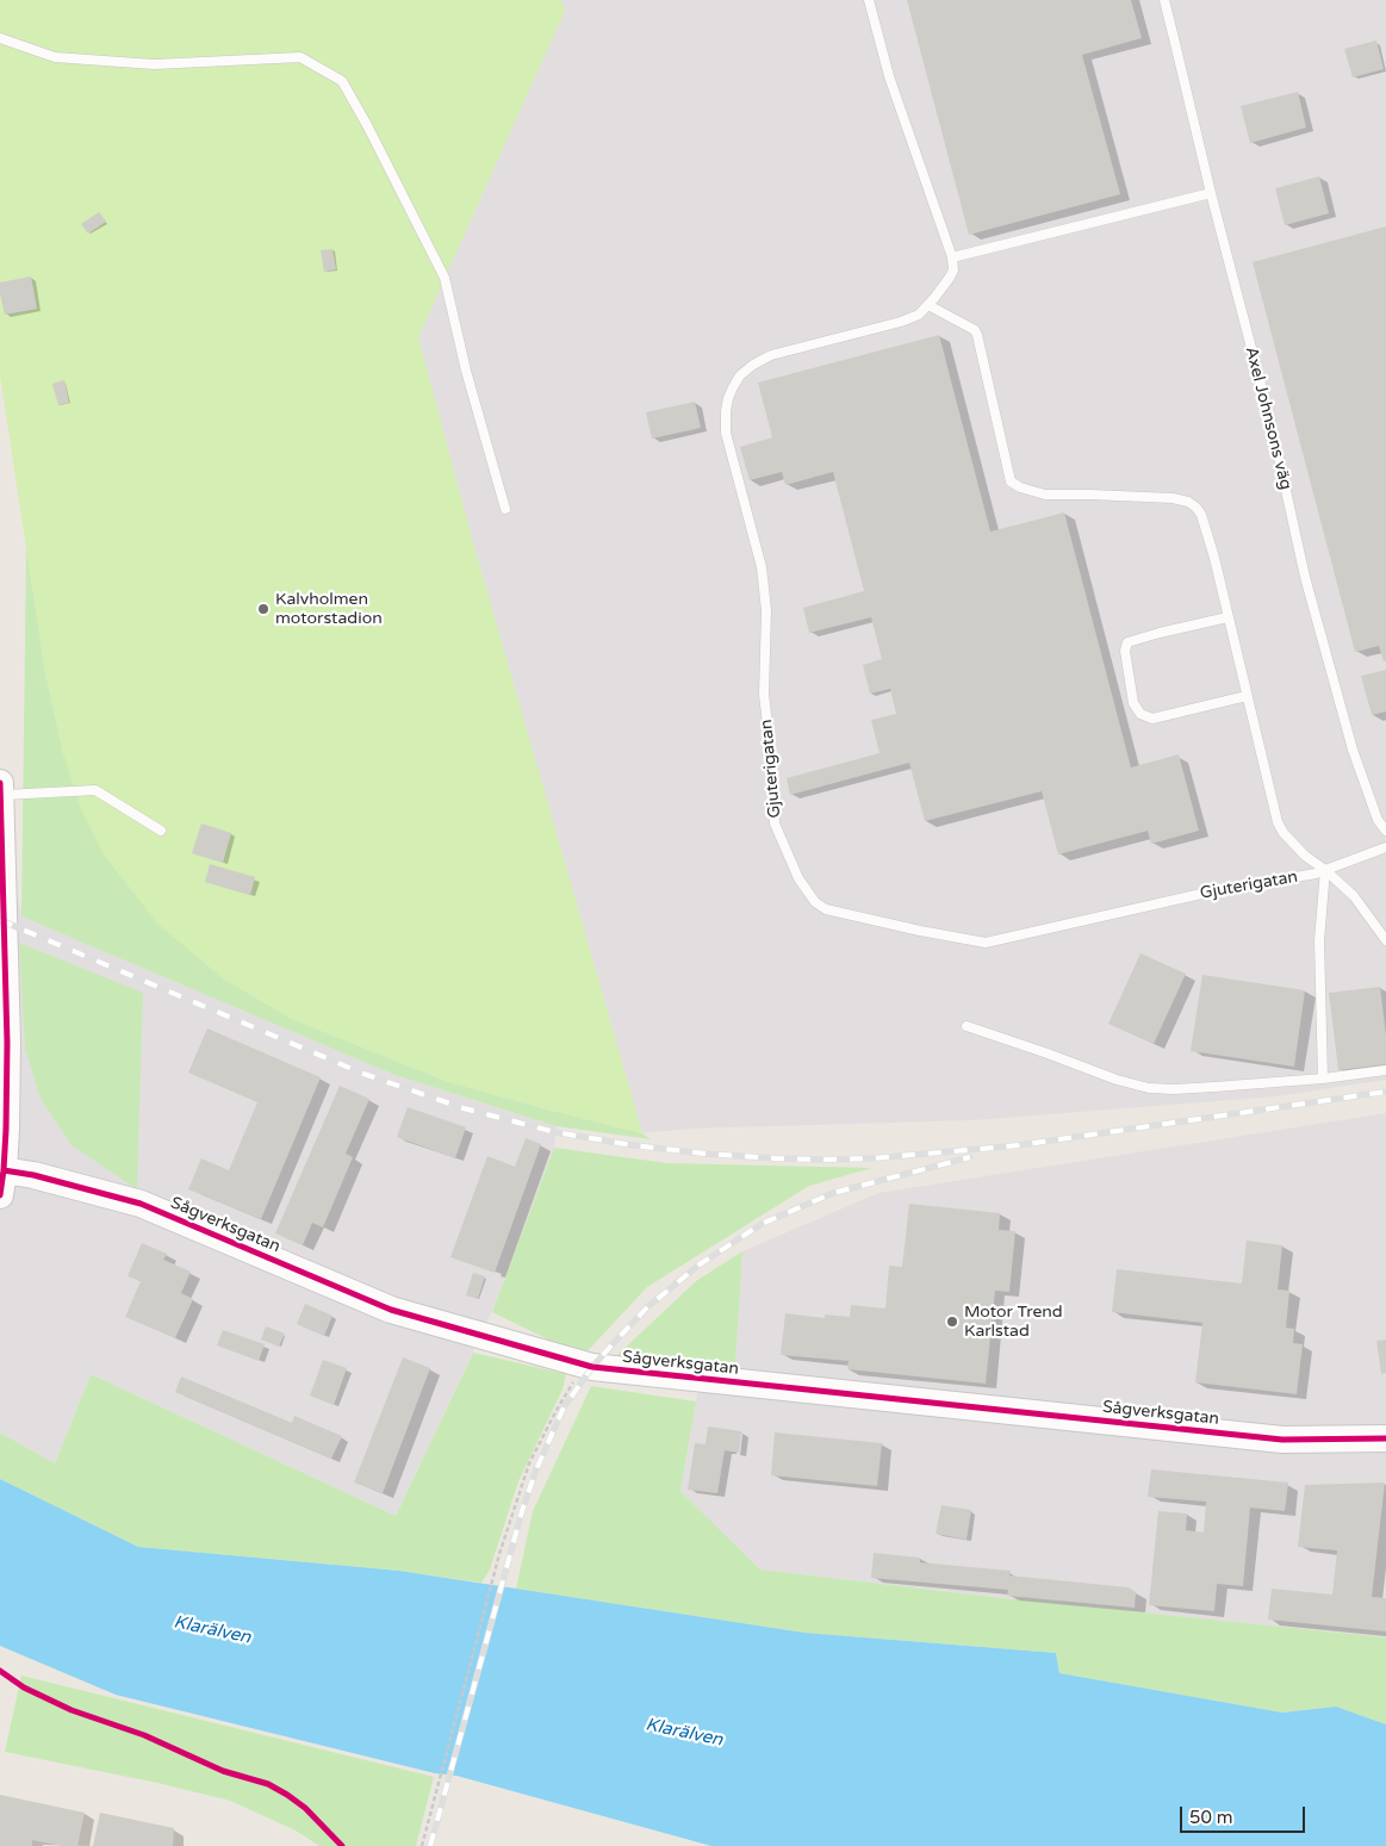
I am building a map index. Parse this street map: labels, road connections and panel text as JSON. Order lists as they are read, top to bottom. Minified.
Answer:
{"streets":{"street":["Sågverksgatan"],"lane":["Axel Johnsons väg","Gjuterigatan"]},"water":["Klarälven"],"places":["Kalvholmen motorstadion","Motor Trend Karlstad"],"scale_bar":"50 m"}
